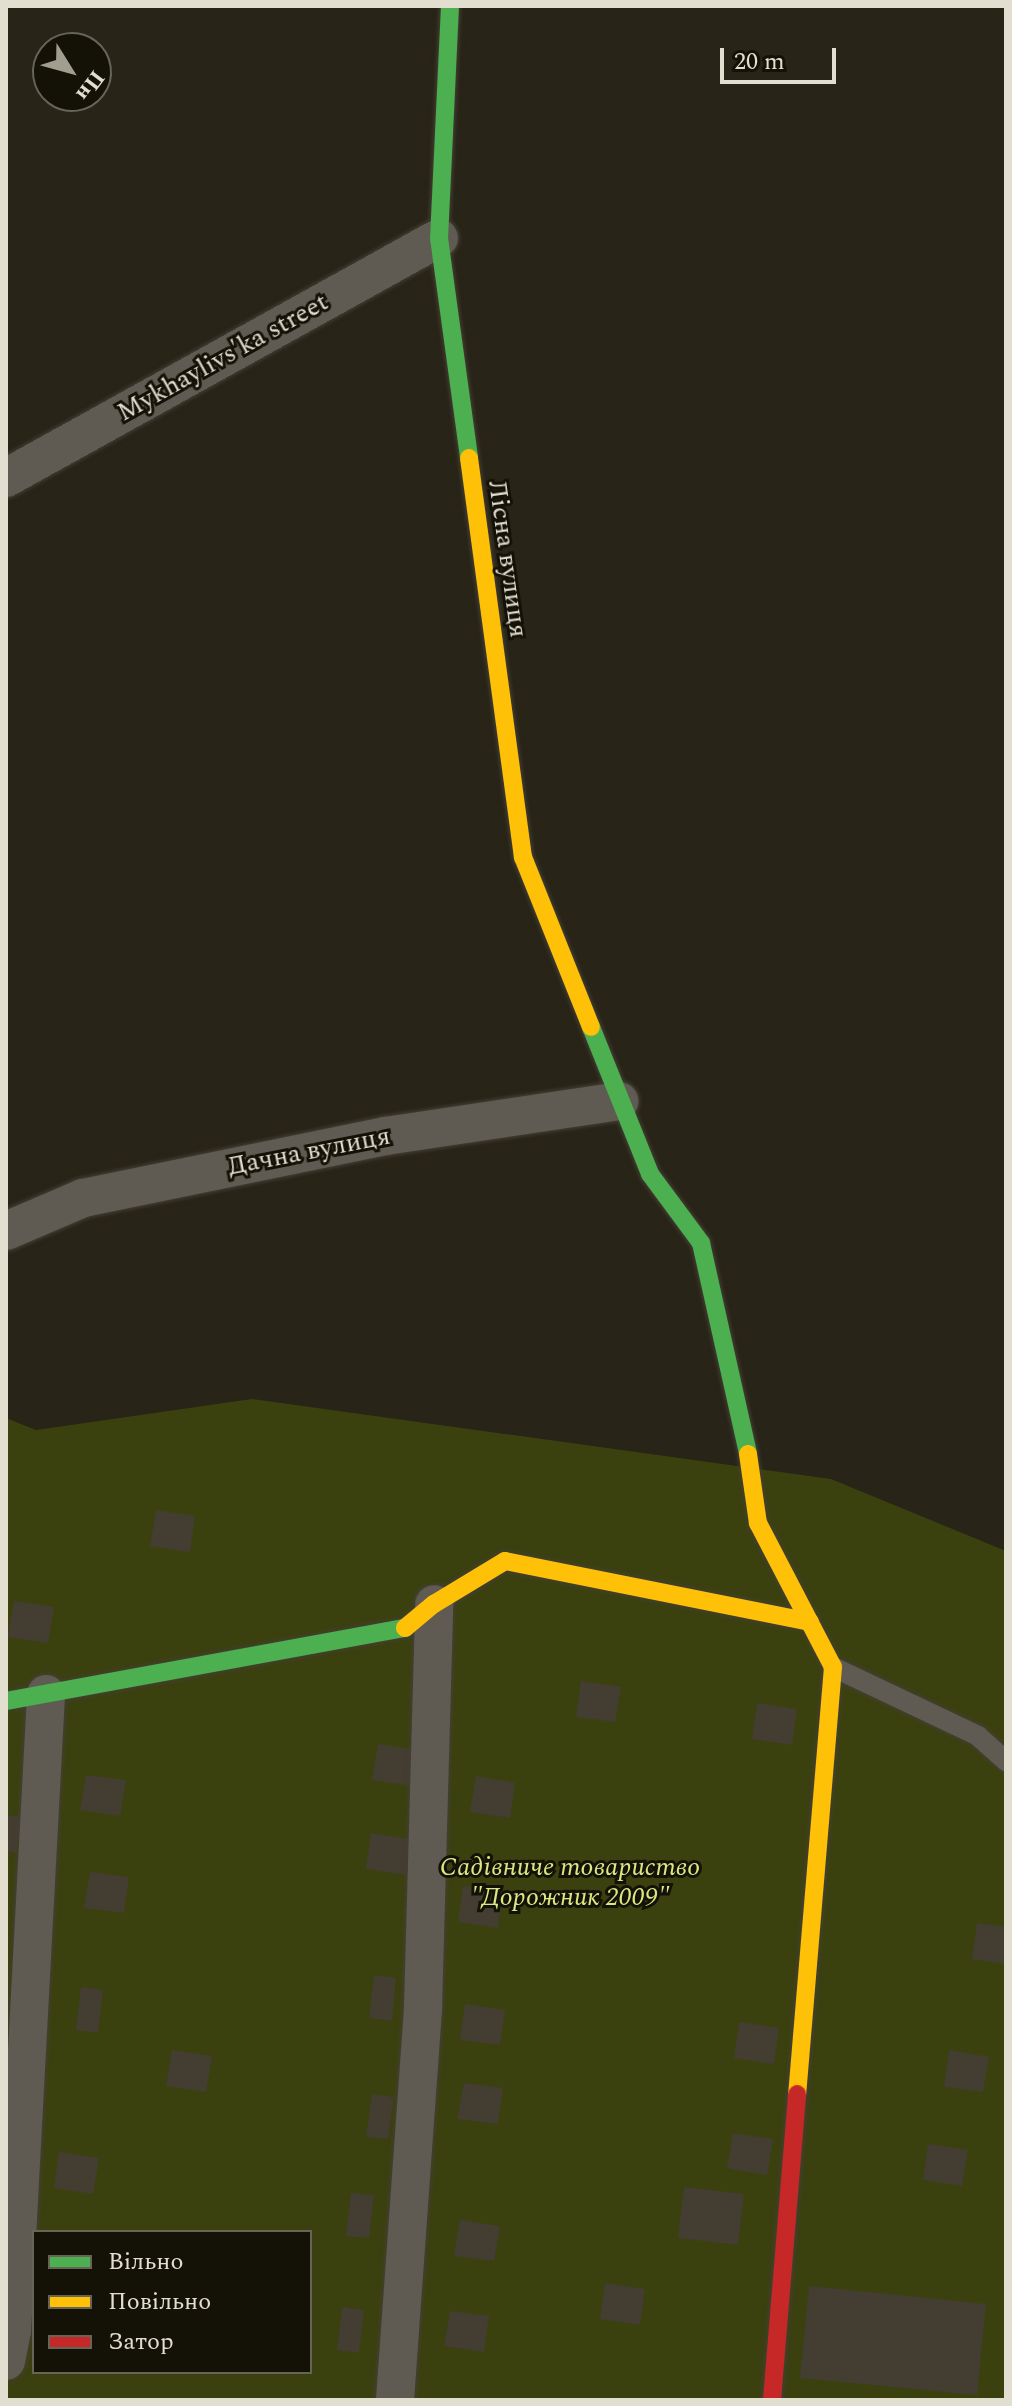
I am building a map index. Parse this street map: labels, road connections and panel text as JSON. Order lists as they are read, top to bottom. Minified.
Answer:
{"streets":{"street":["Mykhaylivsʹka street","Лісна вулиця","Дачна вулиця"]},"crossings":[["Mykhaylivsʹka street","Лісна вулиця"],["Лісна вулиця","Дачна вулиця"]],"parks":["Садівниче товариство \"Дорожник 2009\""],"legend":["Вільно","Повільно","Затор"],"scale_bar":"20 m","north":"bottom right"}
